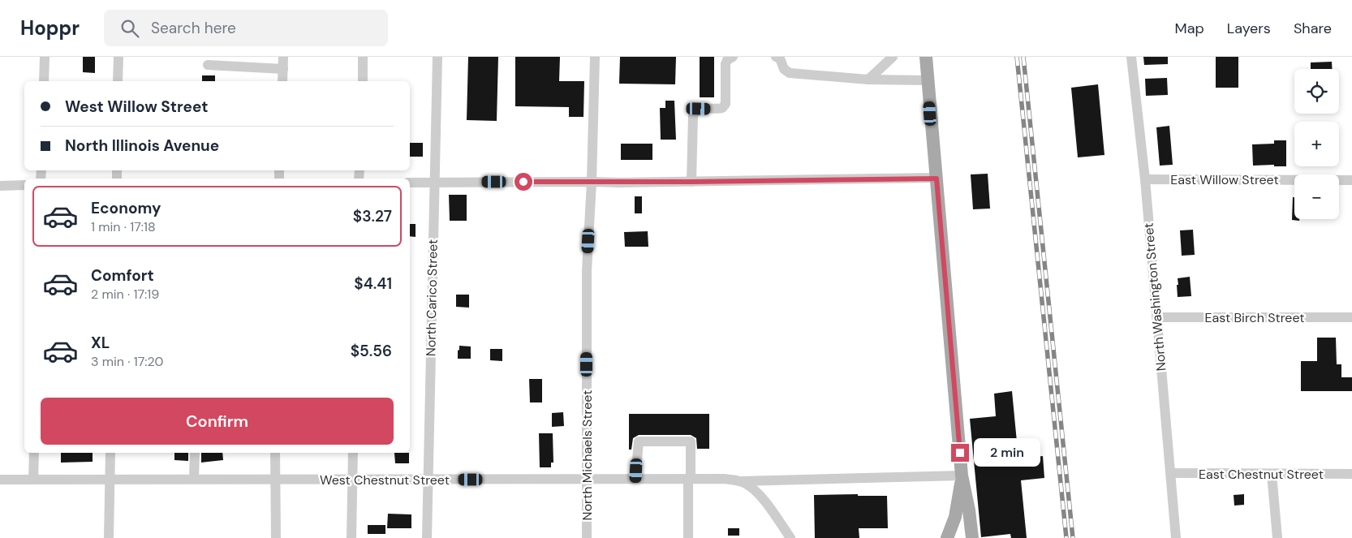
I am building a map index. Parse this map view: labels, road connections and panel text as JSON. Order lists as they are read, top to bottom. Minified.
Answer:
{"streets":{"street":["East Willow Street","North Washington Street","North Carico Street","East Birch Street","North Michaels Street","East Chestnut Street","West Chestnut Street"]},"crossings":[["East Willow Street","North Washington Street"],["North Washington Street","East Birch Street"],["North Washington Street","East Chestnut Street"],["North Carico Street","West Chestnut Street"],["North Michaels Street","West Chestnut Street"]],"page":{"header":"Hoppr","search":"Search here","nav":["Map","Layers","Share"],"map_buttons":["+","−"],"banner":["West Willow Street","North Illinois Avenue"],"list":[{"name":"Economy","note":"1 min · 17:18","value":"$3.27"},{"name":"Comfort","note":"2 min · 17:19","value":"$4.41"},{"name":"XL","note":"3 min · 17:20","value":"$5.56"}],"buttons":"Confirm","bubble":"2 min"}}
